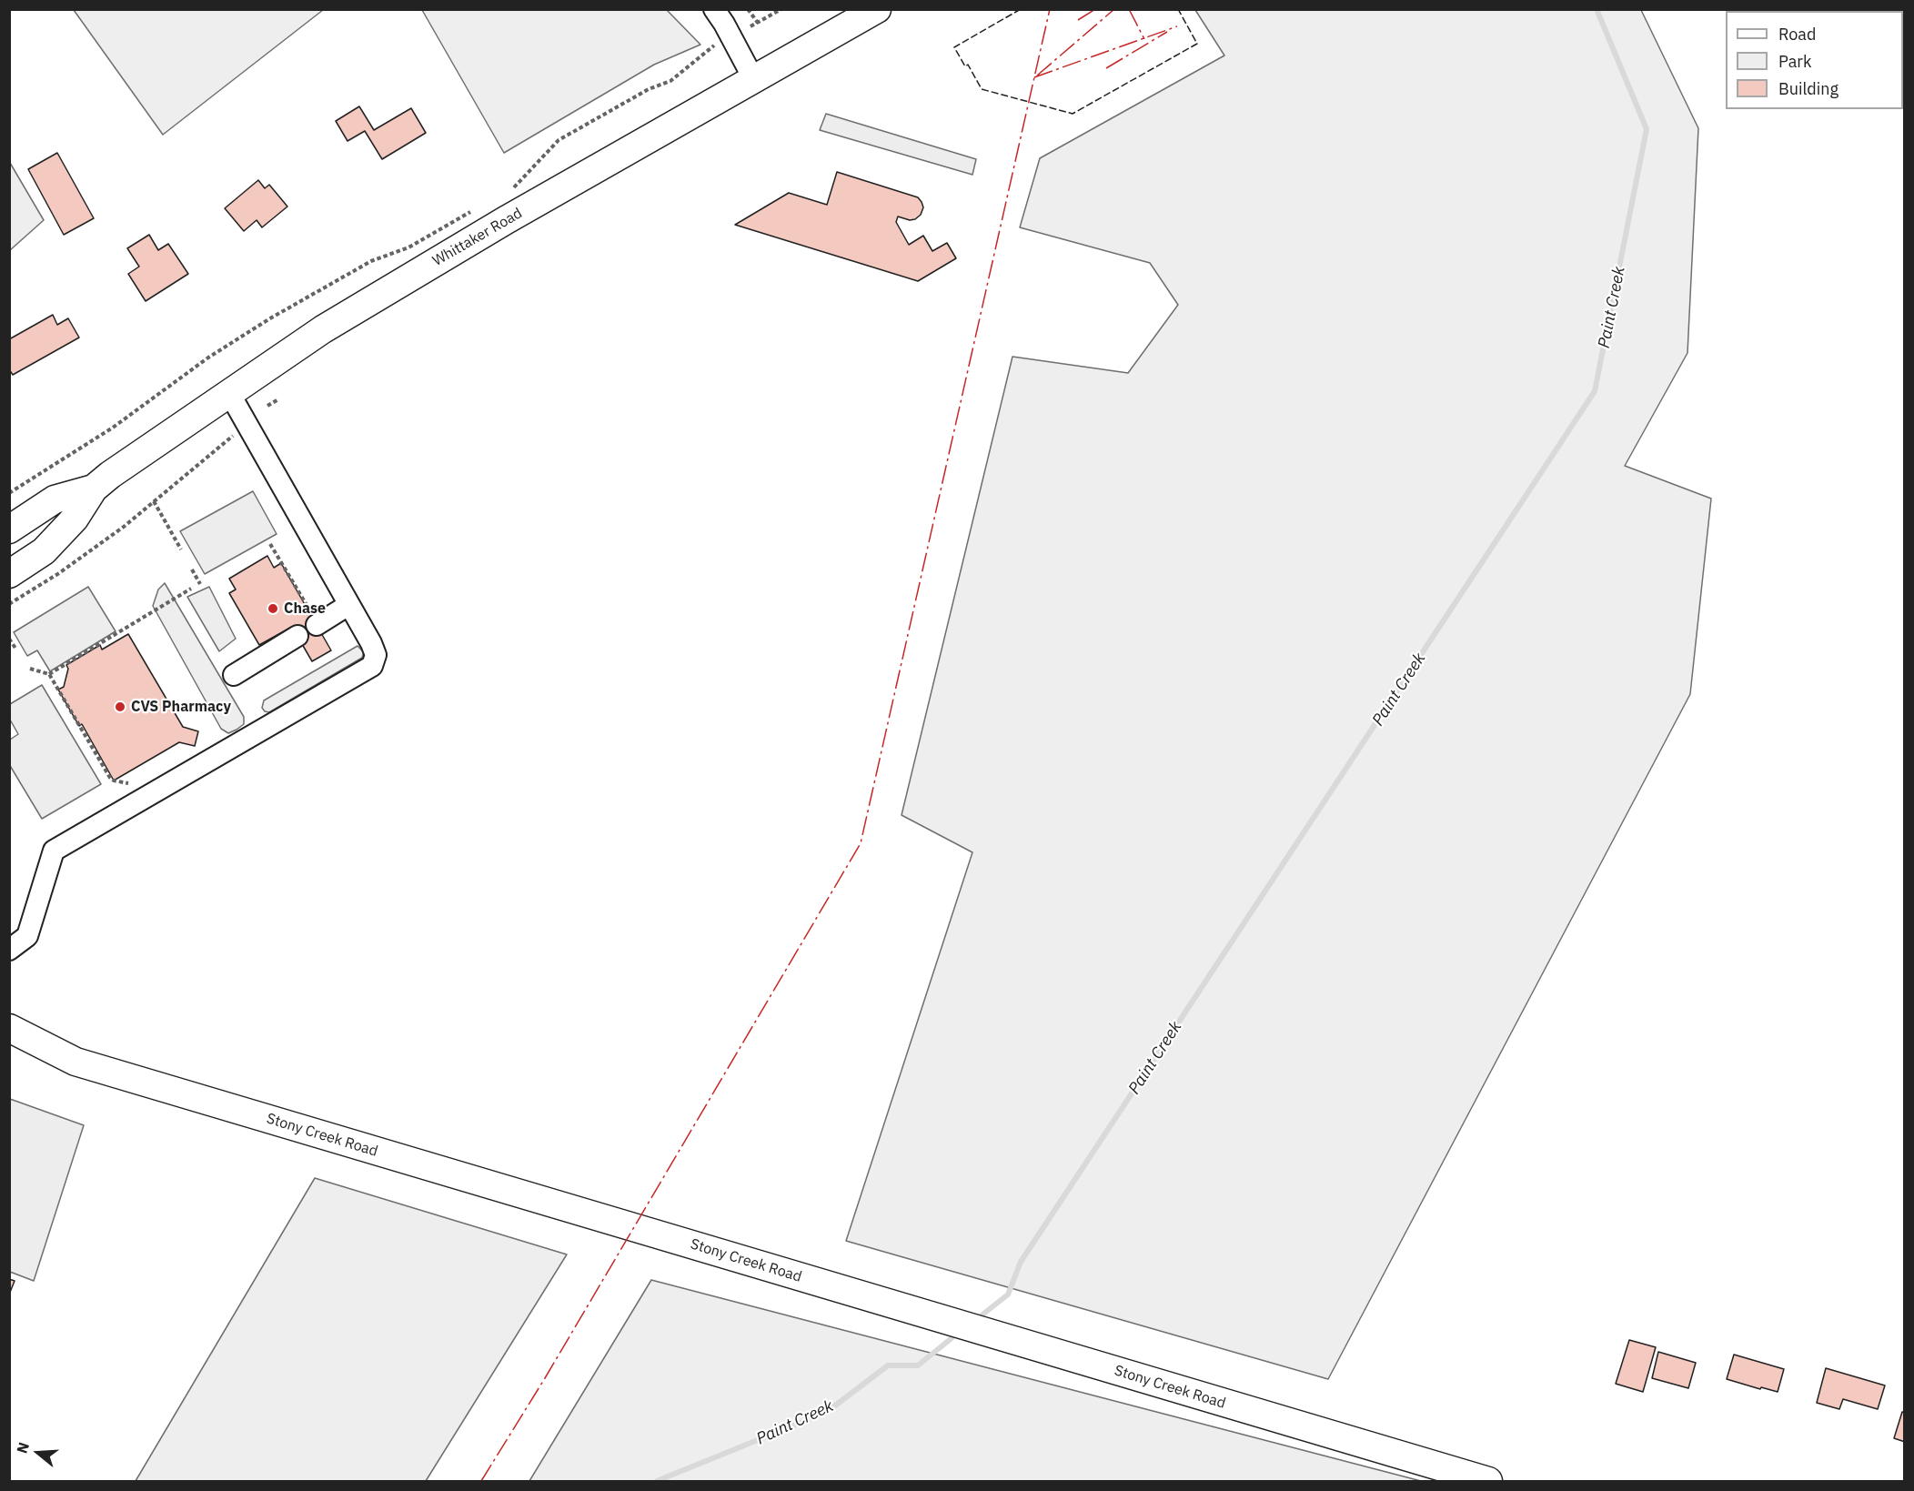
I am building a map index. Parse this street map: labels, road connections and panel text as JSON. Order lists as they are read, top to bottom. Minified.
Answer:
{"streets":{"main road":["Whittaker Road","Stony Creek Road"]},"water":["Paint Creek"],"places":["Chase","CVS Pharmacy"],"legend":["Road","Park","Building"],"north":"left"}
